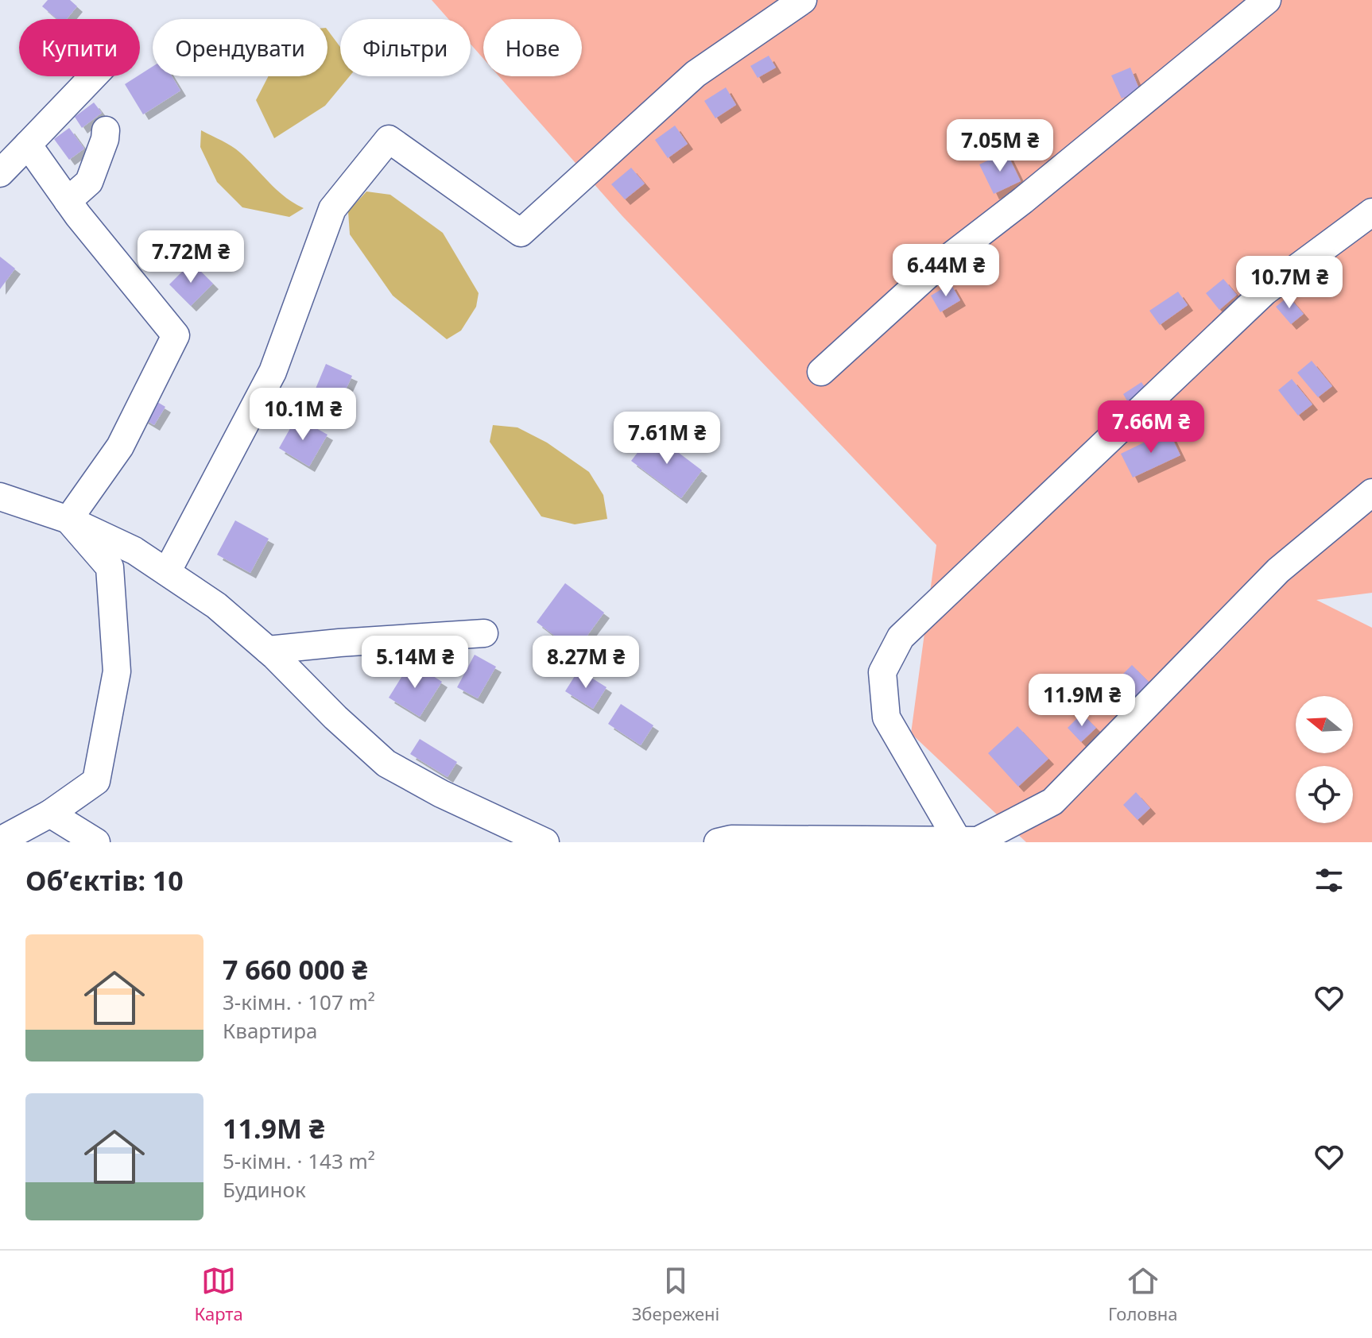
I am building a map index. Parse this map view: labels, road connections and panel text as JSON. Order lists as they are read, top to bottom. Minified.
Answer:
{"north":"left","page":{"chip":["Купити","Орендувати","Фільтри","Нове"],"price":["7.05M ₴","7.72M ₴","6.44M ₴","10.7M ₴","10.1M ₴","7.66M ₴","7.61M ₴","5.14M ₴","8.27M ₴","11.9M ₴"],"heading":"Об’єктів: 10","list":[{"name":"7 660 000 ₴","note":"3-кімн. · 107 m² · Квартира"},{"name":"11.9M ₴","note":"5-кімн. · 143 m² · Будинок"}],"tabs":["Карта","Збережені","Головна"]}}
